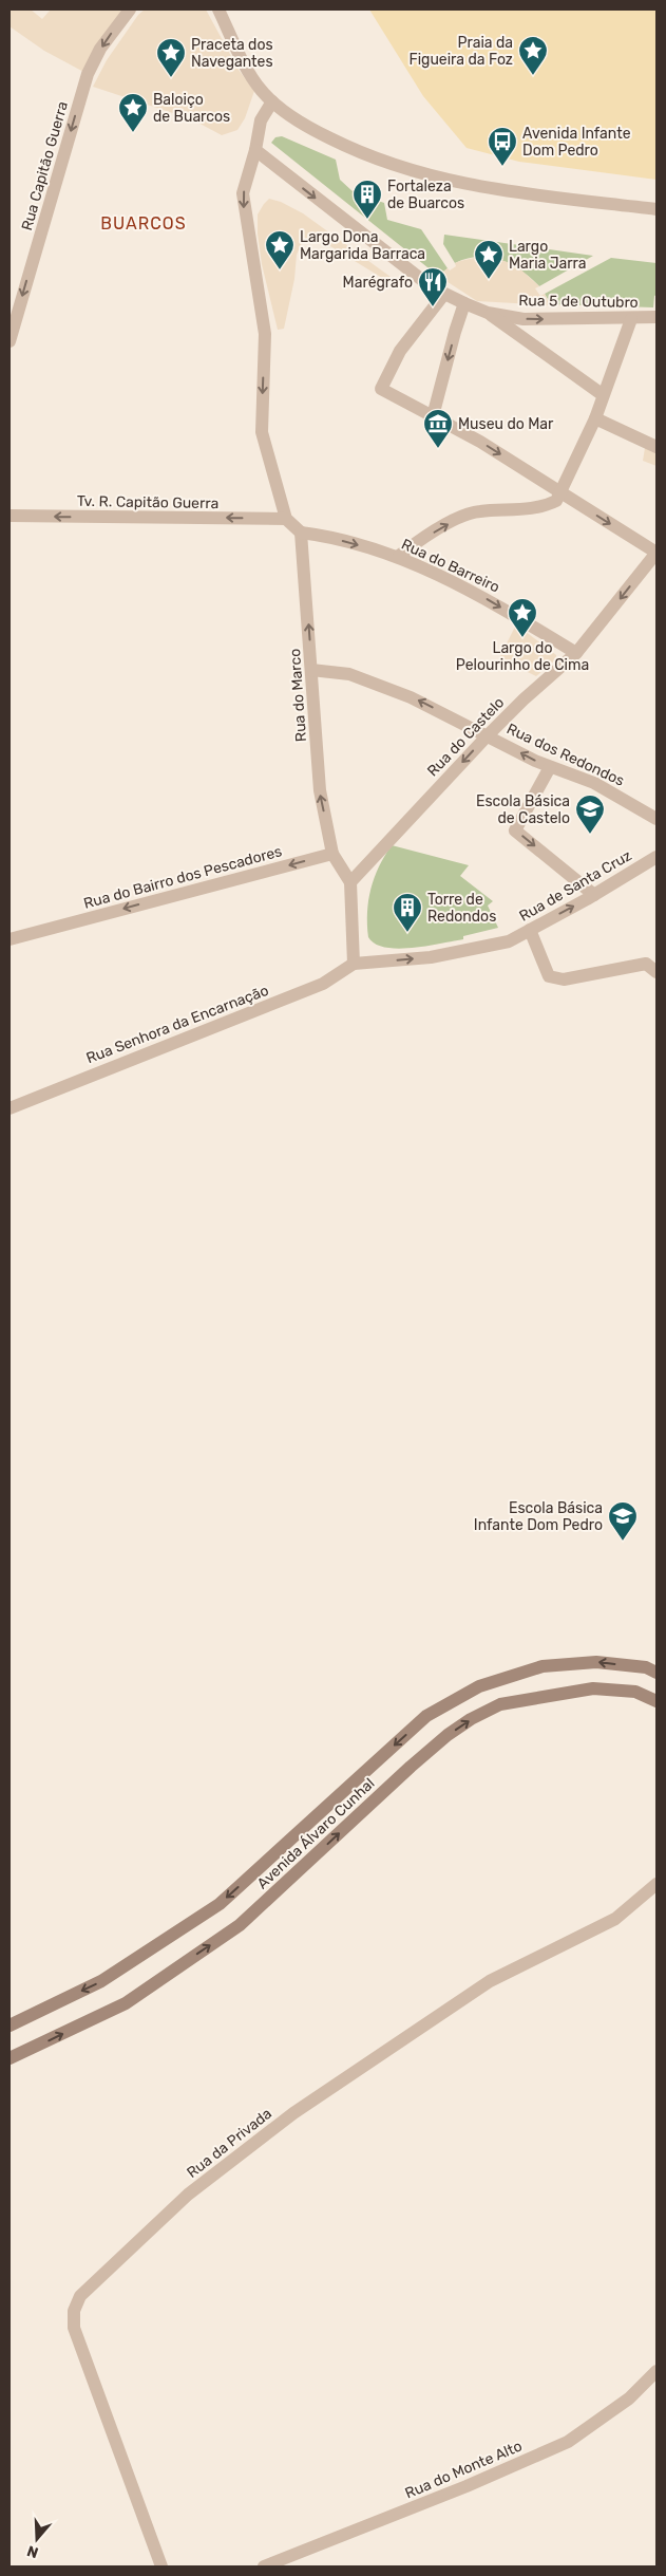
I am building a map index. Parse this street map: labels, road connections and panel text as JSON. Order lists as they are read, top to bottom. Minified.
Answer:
{"streets":{"main road":["Avenida Álvaro Cunhal"],"street":["Rua Capitão Guerra","Rua 5 de Outubro","Tv. R. Capitão Guerra","Rua do Barreiro","Rua do Marco","Rua do Castelo","Rua dos Redondos","Rua do Bairro dos Pescadores","Rua de Santa Cruz","Rua Senhora da Encarnação","Rua da Privada","Rua do Monte Alto"]},"crossings":[["Rua do Barreiro","Rua do Marco"],["Rua do Barreiro","Rua do Castelo"],["Rua do Marco","Rua dos Redondos"],["Rua do Marco","Rua do Bairro dos Pescadores"],["Rua do Castelo","Rua dos Redondos"],["Rua de Santa Cruz","Rua Senhora da Encarnação"]],"one_way":["Rua Capitão Guerra","Tv. R. Capitão Guerra","Rua do Barreiro","Rua do Marco","Rua do Castelo","Rua dos Redondos","Rua do Bairro dos Pescadores","Rua de Santa Cruz"],"districts":["BUARCOS"],"places":{"place":["Praia da Figueira da Foz","Praceta dos Navegantes","Baloiço de Buarcos","Largo Dona Margarida Barraca","Largo Maria Jarra","Largo do Pelourinho de Cima"],"bus stop":["Avenida Infante Dom Pedro"],"building":["Fortaleza de Buarcos","Torre de Redondos"],"restaurant":["Marégrafo"],"museum":["Museu do Mar"],"school or university":["Escola Básica de Castelo","Escola Básica Infante Dom Pedro"]},"north":"bottom"}
